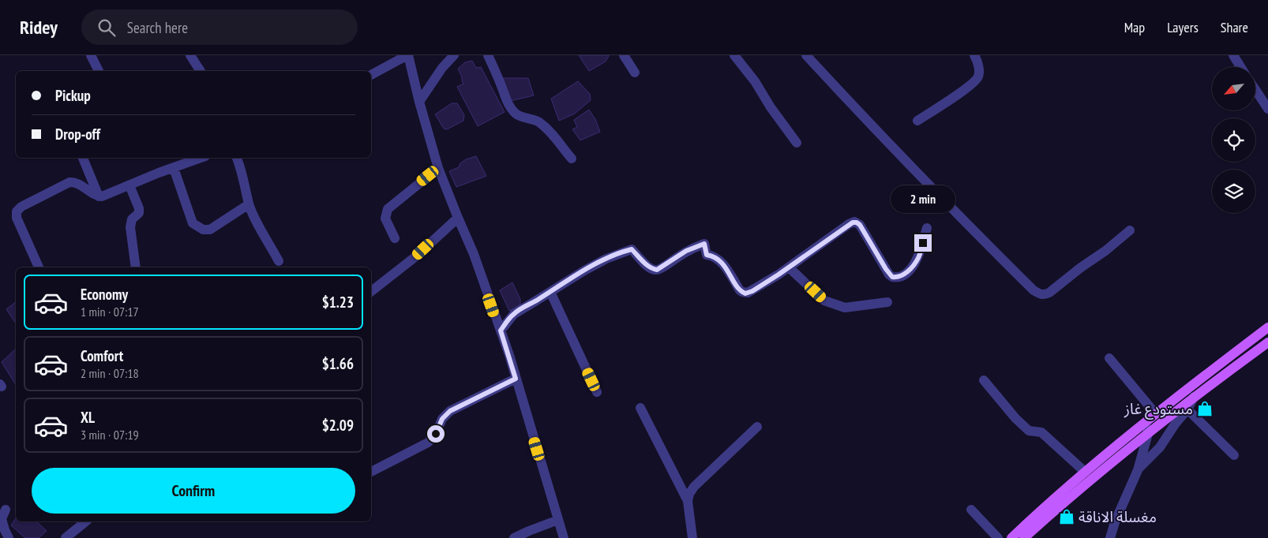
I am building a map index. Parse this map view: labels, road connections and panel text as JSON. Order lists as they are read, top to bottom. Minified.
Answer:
{"places":{"shop":["مستودع غاز","مغسلة الاناقة"]},"north":"bottom left","page":{"header":"Ridey","search":"Search here","nav":["Map","Layers","Share"],"banner":["Pickup","Drop-off"],"bubble":"2 min","list":[{"name":"Economy","note":"1 min · 07:17","value":"$1.23"},{"name":"Comfort","note":"2 min · 07:18","value":"$1.66"},{"name":"XL","note":"3 min · 07:19","value":"$2.09"}],"buttons":"Confirm"}}
